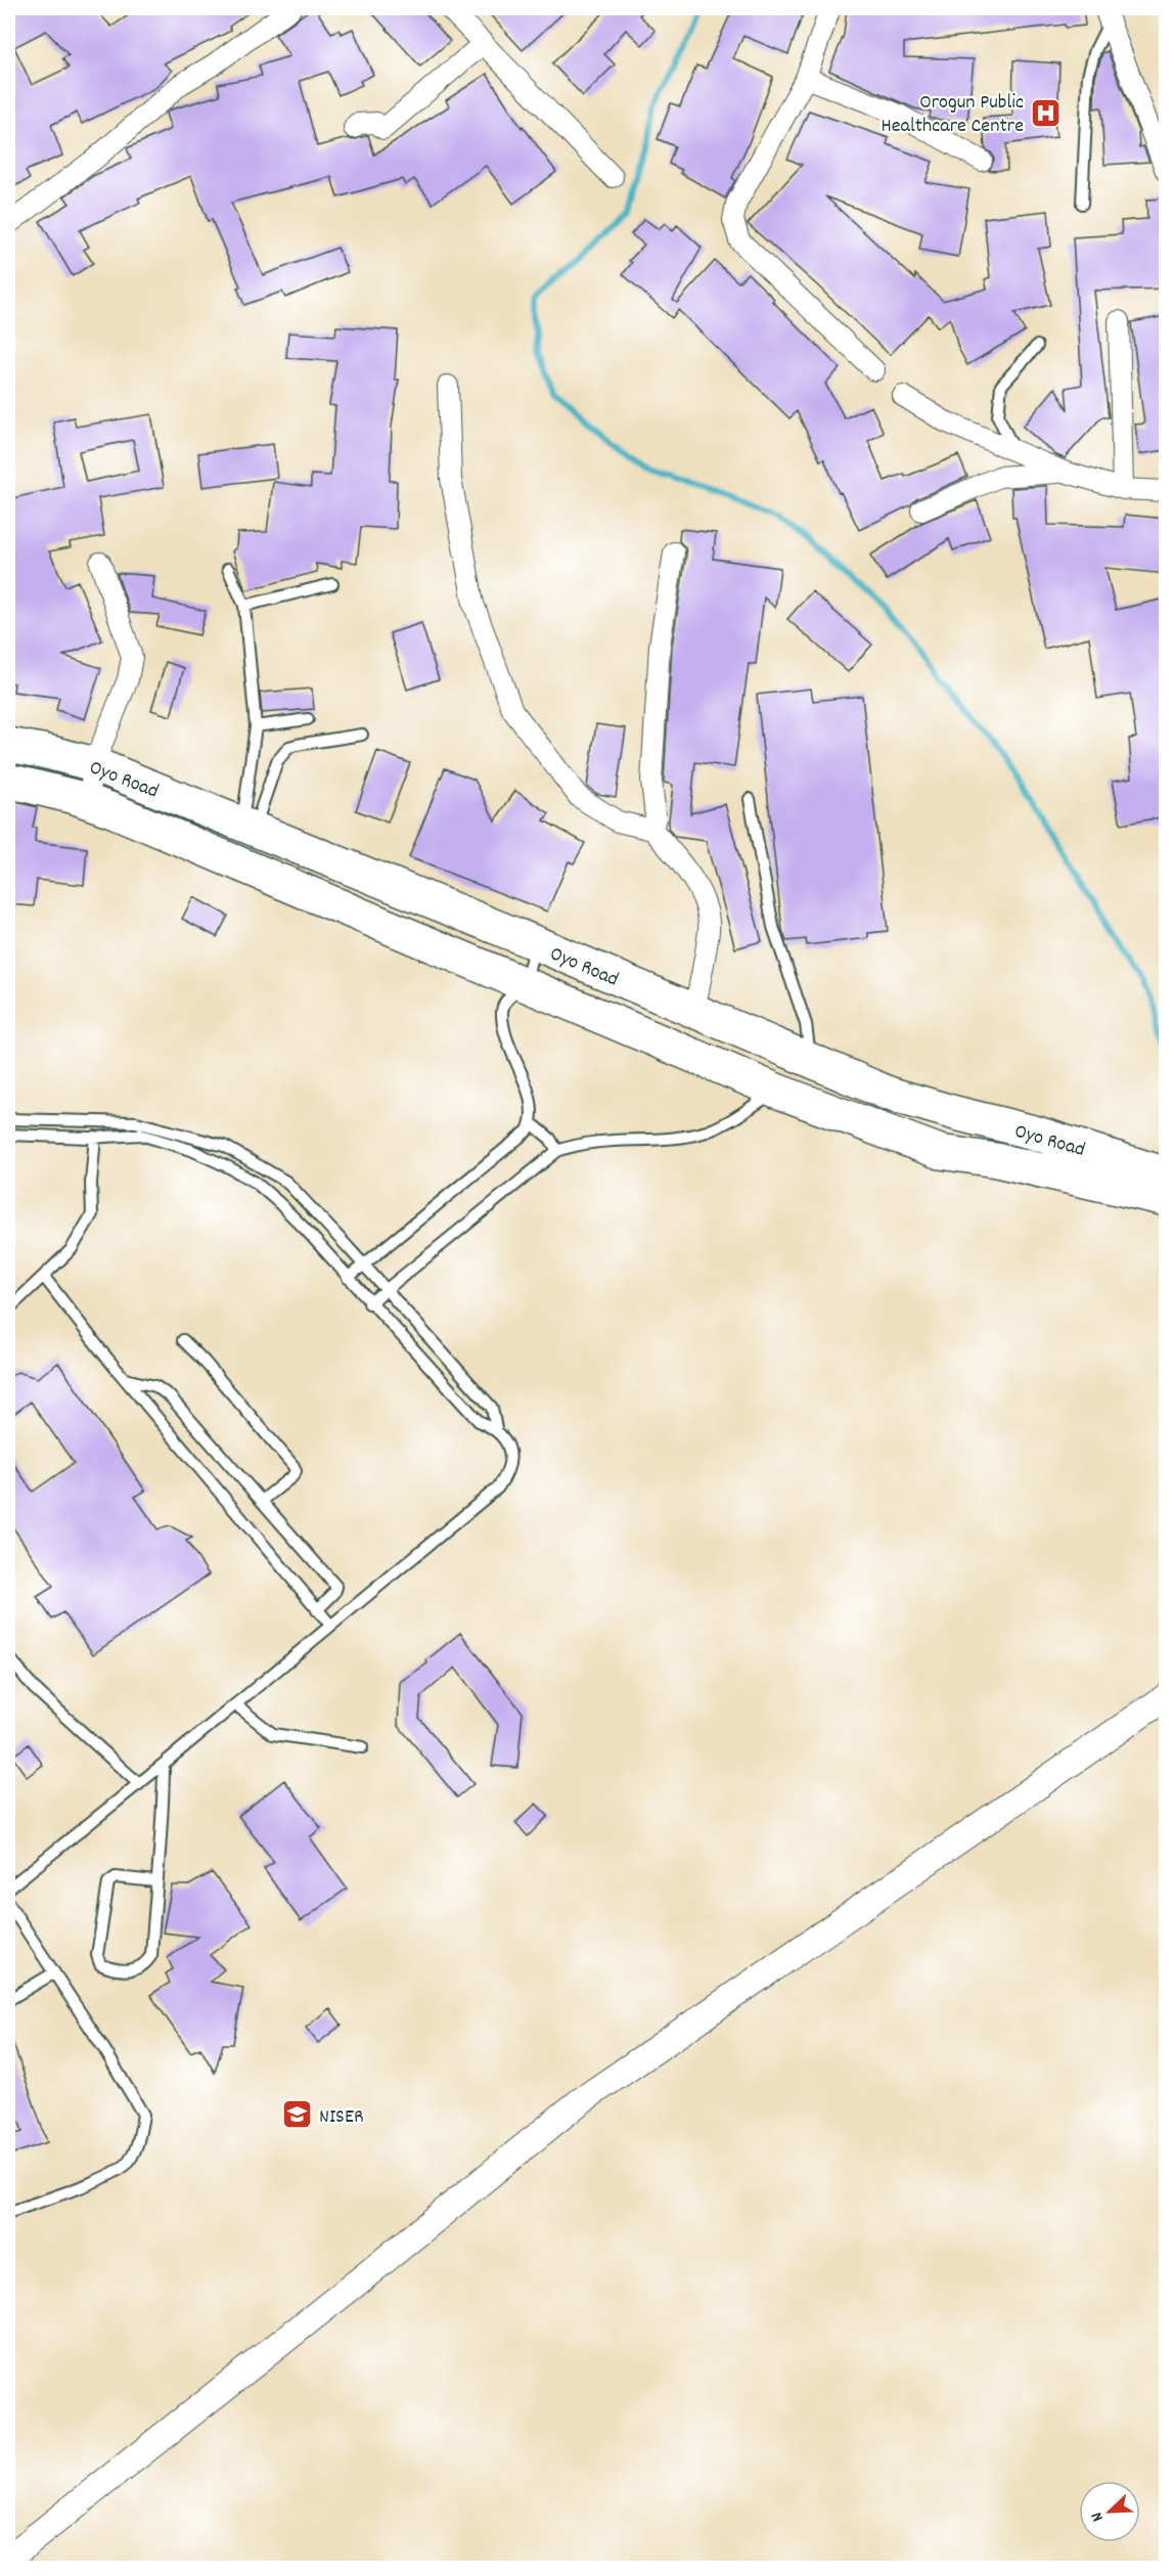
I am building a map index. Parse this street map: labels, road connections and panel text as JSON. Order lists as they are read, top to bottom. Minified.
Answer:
{"streets":{"highway":["Oyo Road"]},"places":{"hospital":["Orogun Public Healthcare Centre"],"school or university":["NISER"]},"north":"bottom left"}
